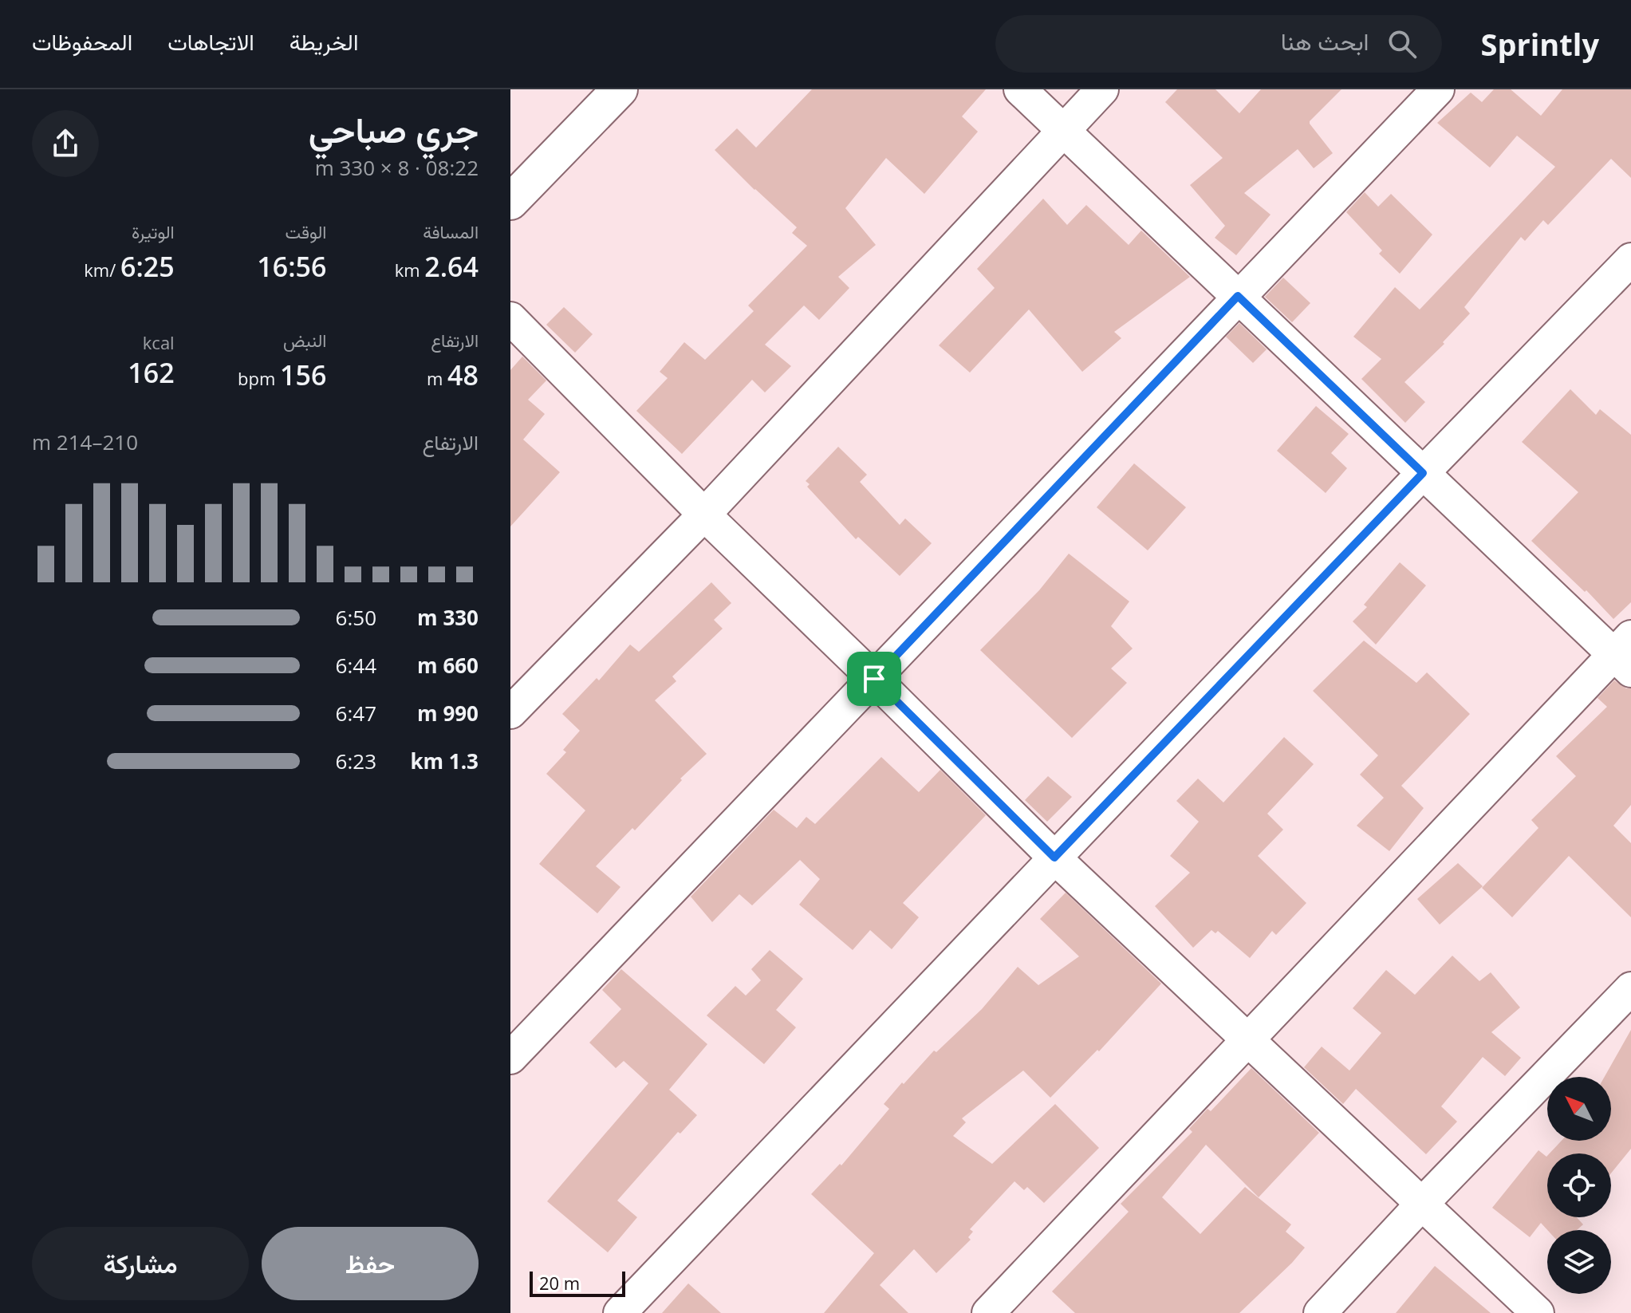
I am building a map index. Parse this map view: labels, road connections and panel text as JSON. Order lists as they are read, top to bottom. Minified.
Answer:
{"scale_bar":"20 m","north":"top left","page":{"header":"Sprintly","search":"ابحث هنا","nav":["الخريطة","الاتجاهات","المحفوظات"],"heading":["جري صباحي","08:22 · 8 × 330 m"],"stats":[["المسافة","2.64 km"],["الوقت","16:56"],["الوتيرة","6:25 /km"],["الارتفاع","48 m"],["النبض","156 bpm"],["kcal","162"]],"chart":["الارتفاع","210–214 m"],"list":[{"name":"330 m","note":"6:50"},{"name":"660 m","note":"6:44"},{"name":"990 m","note":"6:47"},{"name":"1.3 km","note":"6:23"}],"buttons":["حفظ","مشاركة"],"scale":"20 m"}}
